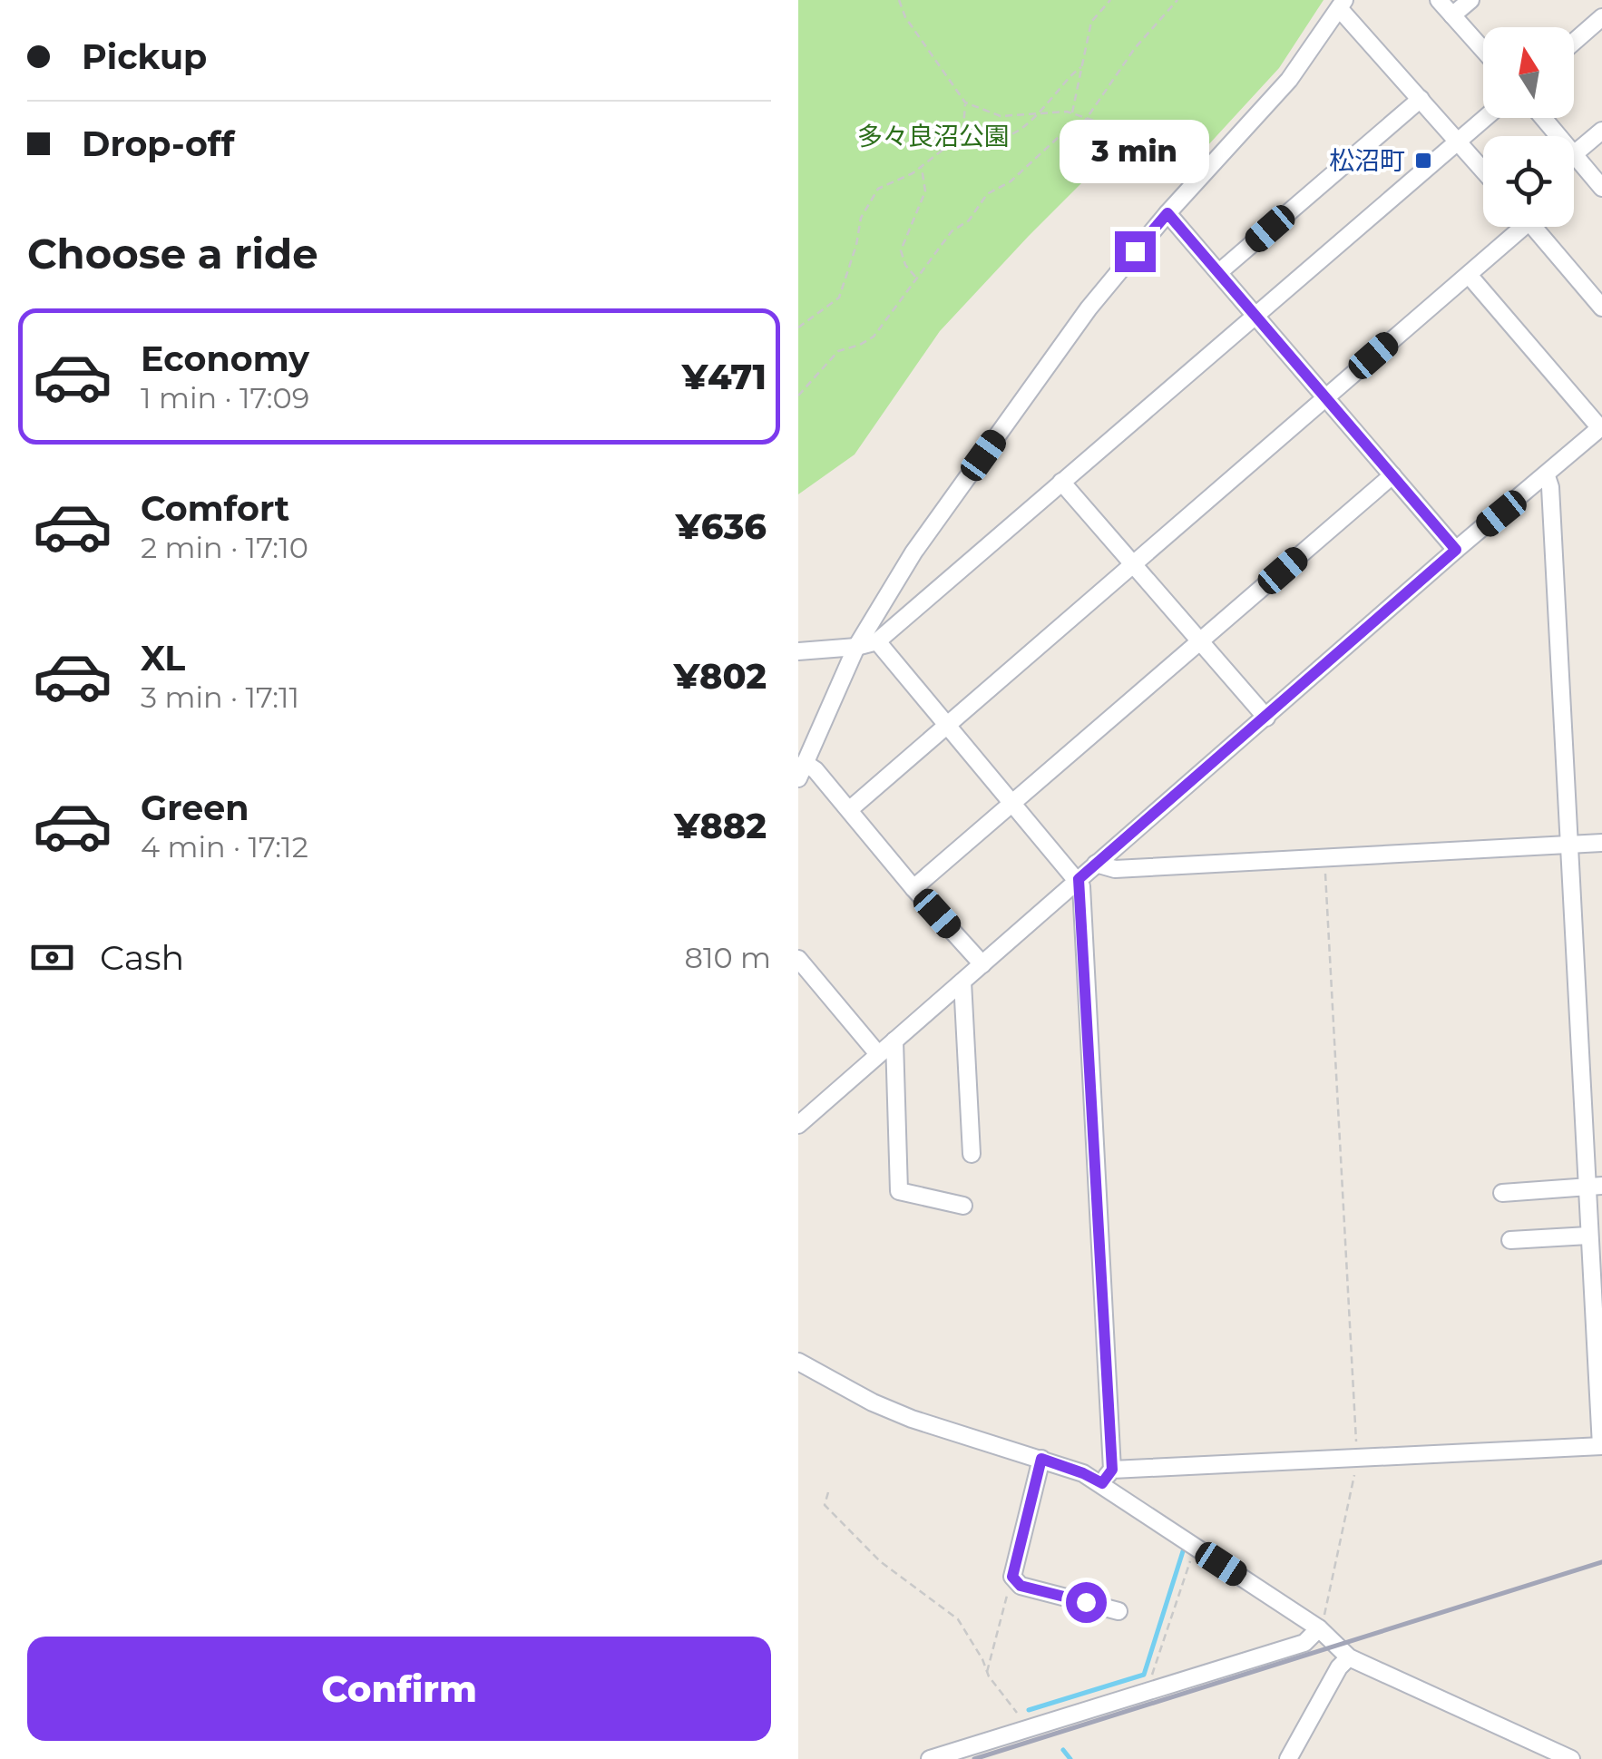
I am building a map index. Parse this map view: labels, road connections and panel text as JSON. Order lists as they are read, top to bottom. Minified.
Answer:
{"parks":["多々良沼公園"],"places":{"transit":["松沼町"]},"north":"top","page":{"banner":["Pickup","Drop-off"],"bubble":"3 min","heading":"Choose a ride","list":[{"name":"Economy","note":"1 min · 17:09","value":"¥471"},{"name":"Comfort","note":"2 min · 17:10","value":"¥636"},{"name":"XL","note":"3 min · 17:11","value":"¥802"},{"name":"Green","note":"4 min · 17:12","value":"¥882"}],"pay":["Cash","810 m"],"buttons":"Confirm"}}
